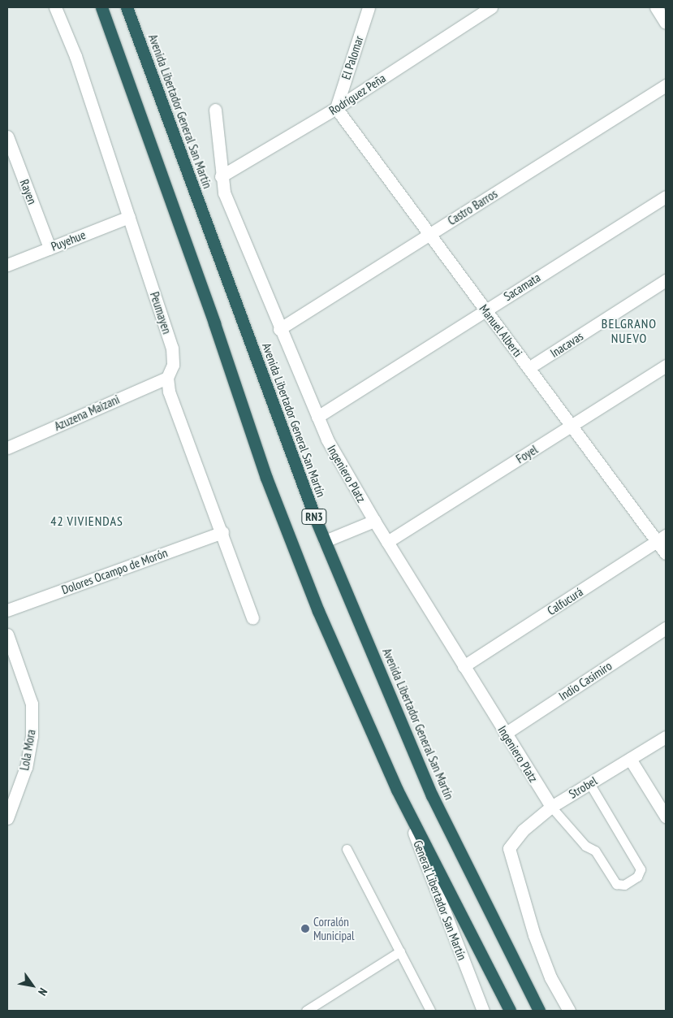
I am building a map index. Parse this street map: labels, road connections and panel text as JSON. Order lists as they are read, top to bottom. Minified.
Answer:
{"streets":{"highway":["Avenida Libertador General San Martín","RN3"],"street":["El Palomar","Rodríguez Peña","Rayen","Castro Barros","Puyehue","Sacamata","Peumayen","Manuel Alberti","Inacavas","Azuzena Maizani","Foyel","Ingeniero Platz","Dolores Ocampo de Morón","Calfucurá","Indio Casimiro","Lola Mora","Strobel","General Libertador San Martín"]},"crossings":[["El Palomar","Rodríguez Peña"],["El Palomar","Manuel Alberti"],["Rodríguez Peña","Manuel Alberti"],["Rodríguez Peña","Ingeniero Platz"],["Rayen","Puyehue"],["Castro Barros","Manuel Alberti"],["Castro Barros","Ingeniero Platz"],["Puyehue","Peumayen"],["Sacamata","Manuel Alberti"],["Sacamata","Ingeniero Platz"],["Peumayen","Azuzena Maizani"],["Peumayen","Dolores Ocampo de Morón"],["Manuel Alberti","Inacavas"],["Manuel Alberti","Foyel"],["Manuel Alberti","Calfucurá"],["Foyel","Ingeniero Platz"],["Ingeniero Platz","Calfucurá"],["Ingeniero Platz","Indio Casimiro"],["Ingeniero Platz","Strobel"],["RN3","General Libertador San Martín"]],"districts":["BELGRANO NUEVO","42 VIVIENDAS"],"places":["Corralón Municipal"],"north":"bottom right"}
